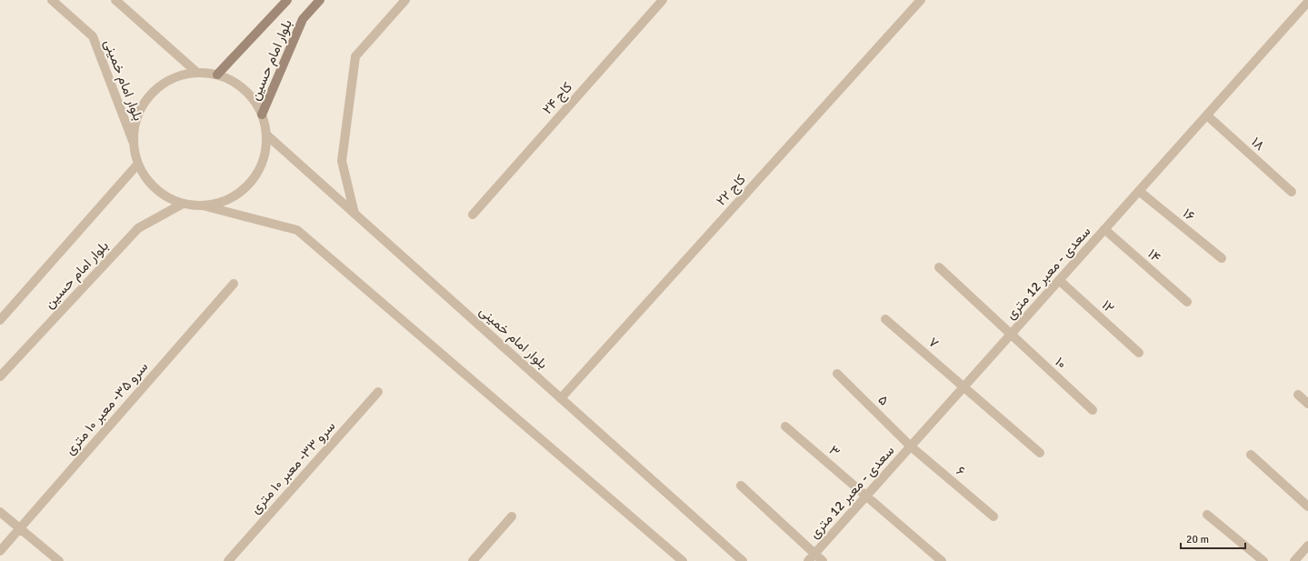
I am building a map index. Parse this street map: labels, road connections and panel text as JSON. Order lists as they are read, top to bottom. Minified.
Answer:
{"streets":{"main road":["بلوار امام حسین"],"street":["بلوار امام خمینی","کاج ۲۴","۱۸","کاج ۲۲","۱۶","۱۴","سعدی - معبر 12 متری","۱۲","۷","۱۰","۵","سرو ۳۵- معبر ۱۰ متری","۳","سرو ۳۳- معبر ۱۰ متری","۶"]},"crossings":[["بلوار امام خمینی","کاج ۲۲"],["۱۸","سعدی - معبر 12 متری"],["۱۶","سعدی - معبر 12 متری"],["۱۴","سعدی - معبر 12 متری"],["سعدی - معبر 12 متری","۱۲"],["سعدی - معبر 12 متری","۷"],["سعدی - معبر 12 متری","۱۰"],["سعدی - معبر 12 متری","۵"],["سعدی - معبر 12 متری","۳"],["سعدی - معبر 12 متری","۶"],["۵","۶"]],"scale_bar":"20 m"}
